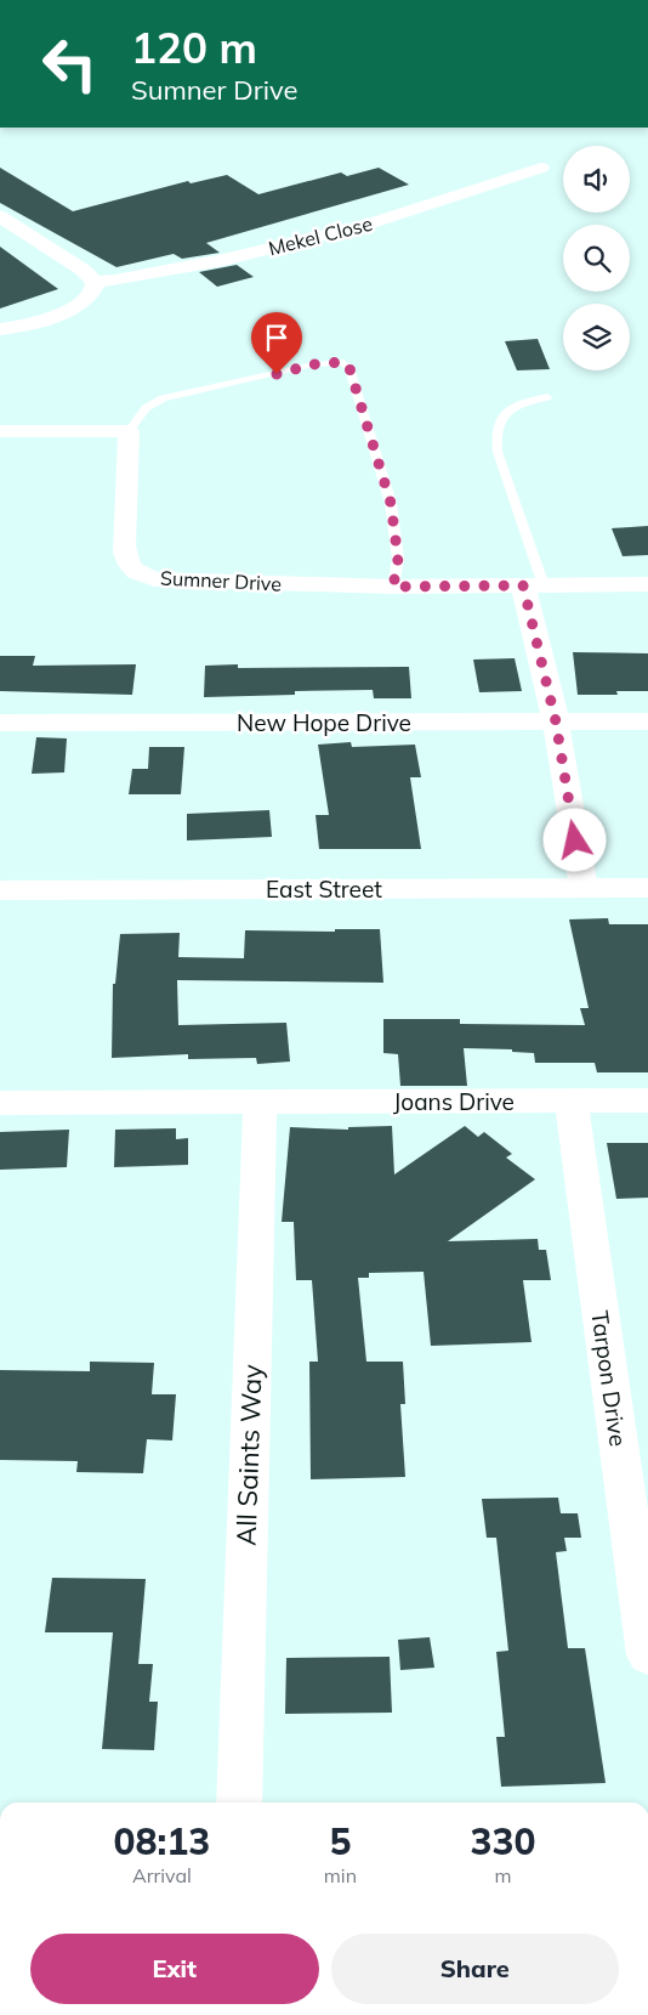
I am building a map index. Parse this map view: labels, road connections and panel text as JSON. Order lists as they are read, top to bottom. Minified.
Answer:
{"streets":{"main road":["East Street"],"street":["Mekel Close","Sumner Drive","New Hope Drive","Joans Drive","Tarpon Drive","All Saints Way"]},"crossings":[["Joans Drive","Tarpon Drive"],["Joans Drive","All Saints Way"]],"page":{"turn":["120 m","Sumner Drive"],"eta":["08:13","Arrival","5","min","330","m"],"buttons":["Exit","Share"]}}
